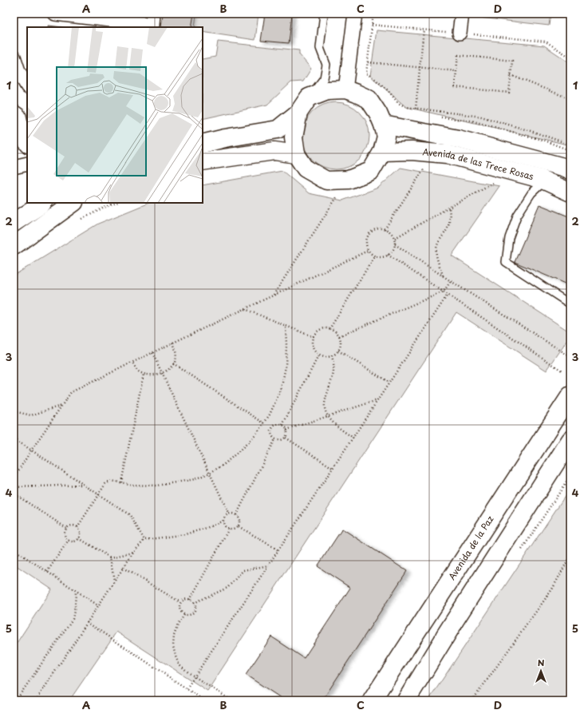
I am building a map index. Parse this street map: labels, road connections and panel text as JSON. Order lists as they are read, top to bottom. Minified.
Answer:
{"streets":{"main road":["Avenida de las Trece Rosas","Avenida de la Paz"]},"north":"top","grid":{"columns":["A","B","C","D"],"rows":["1","2","3","4","5"]}}
